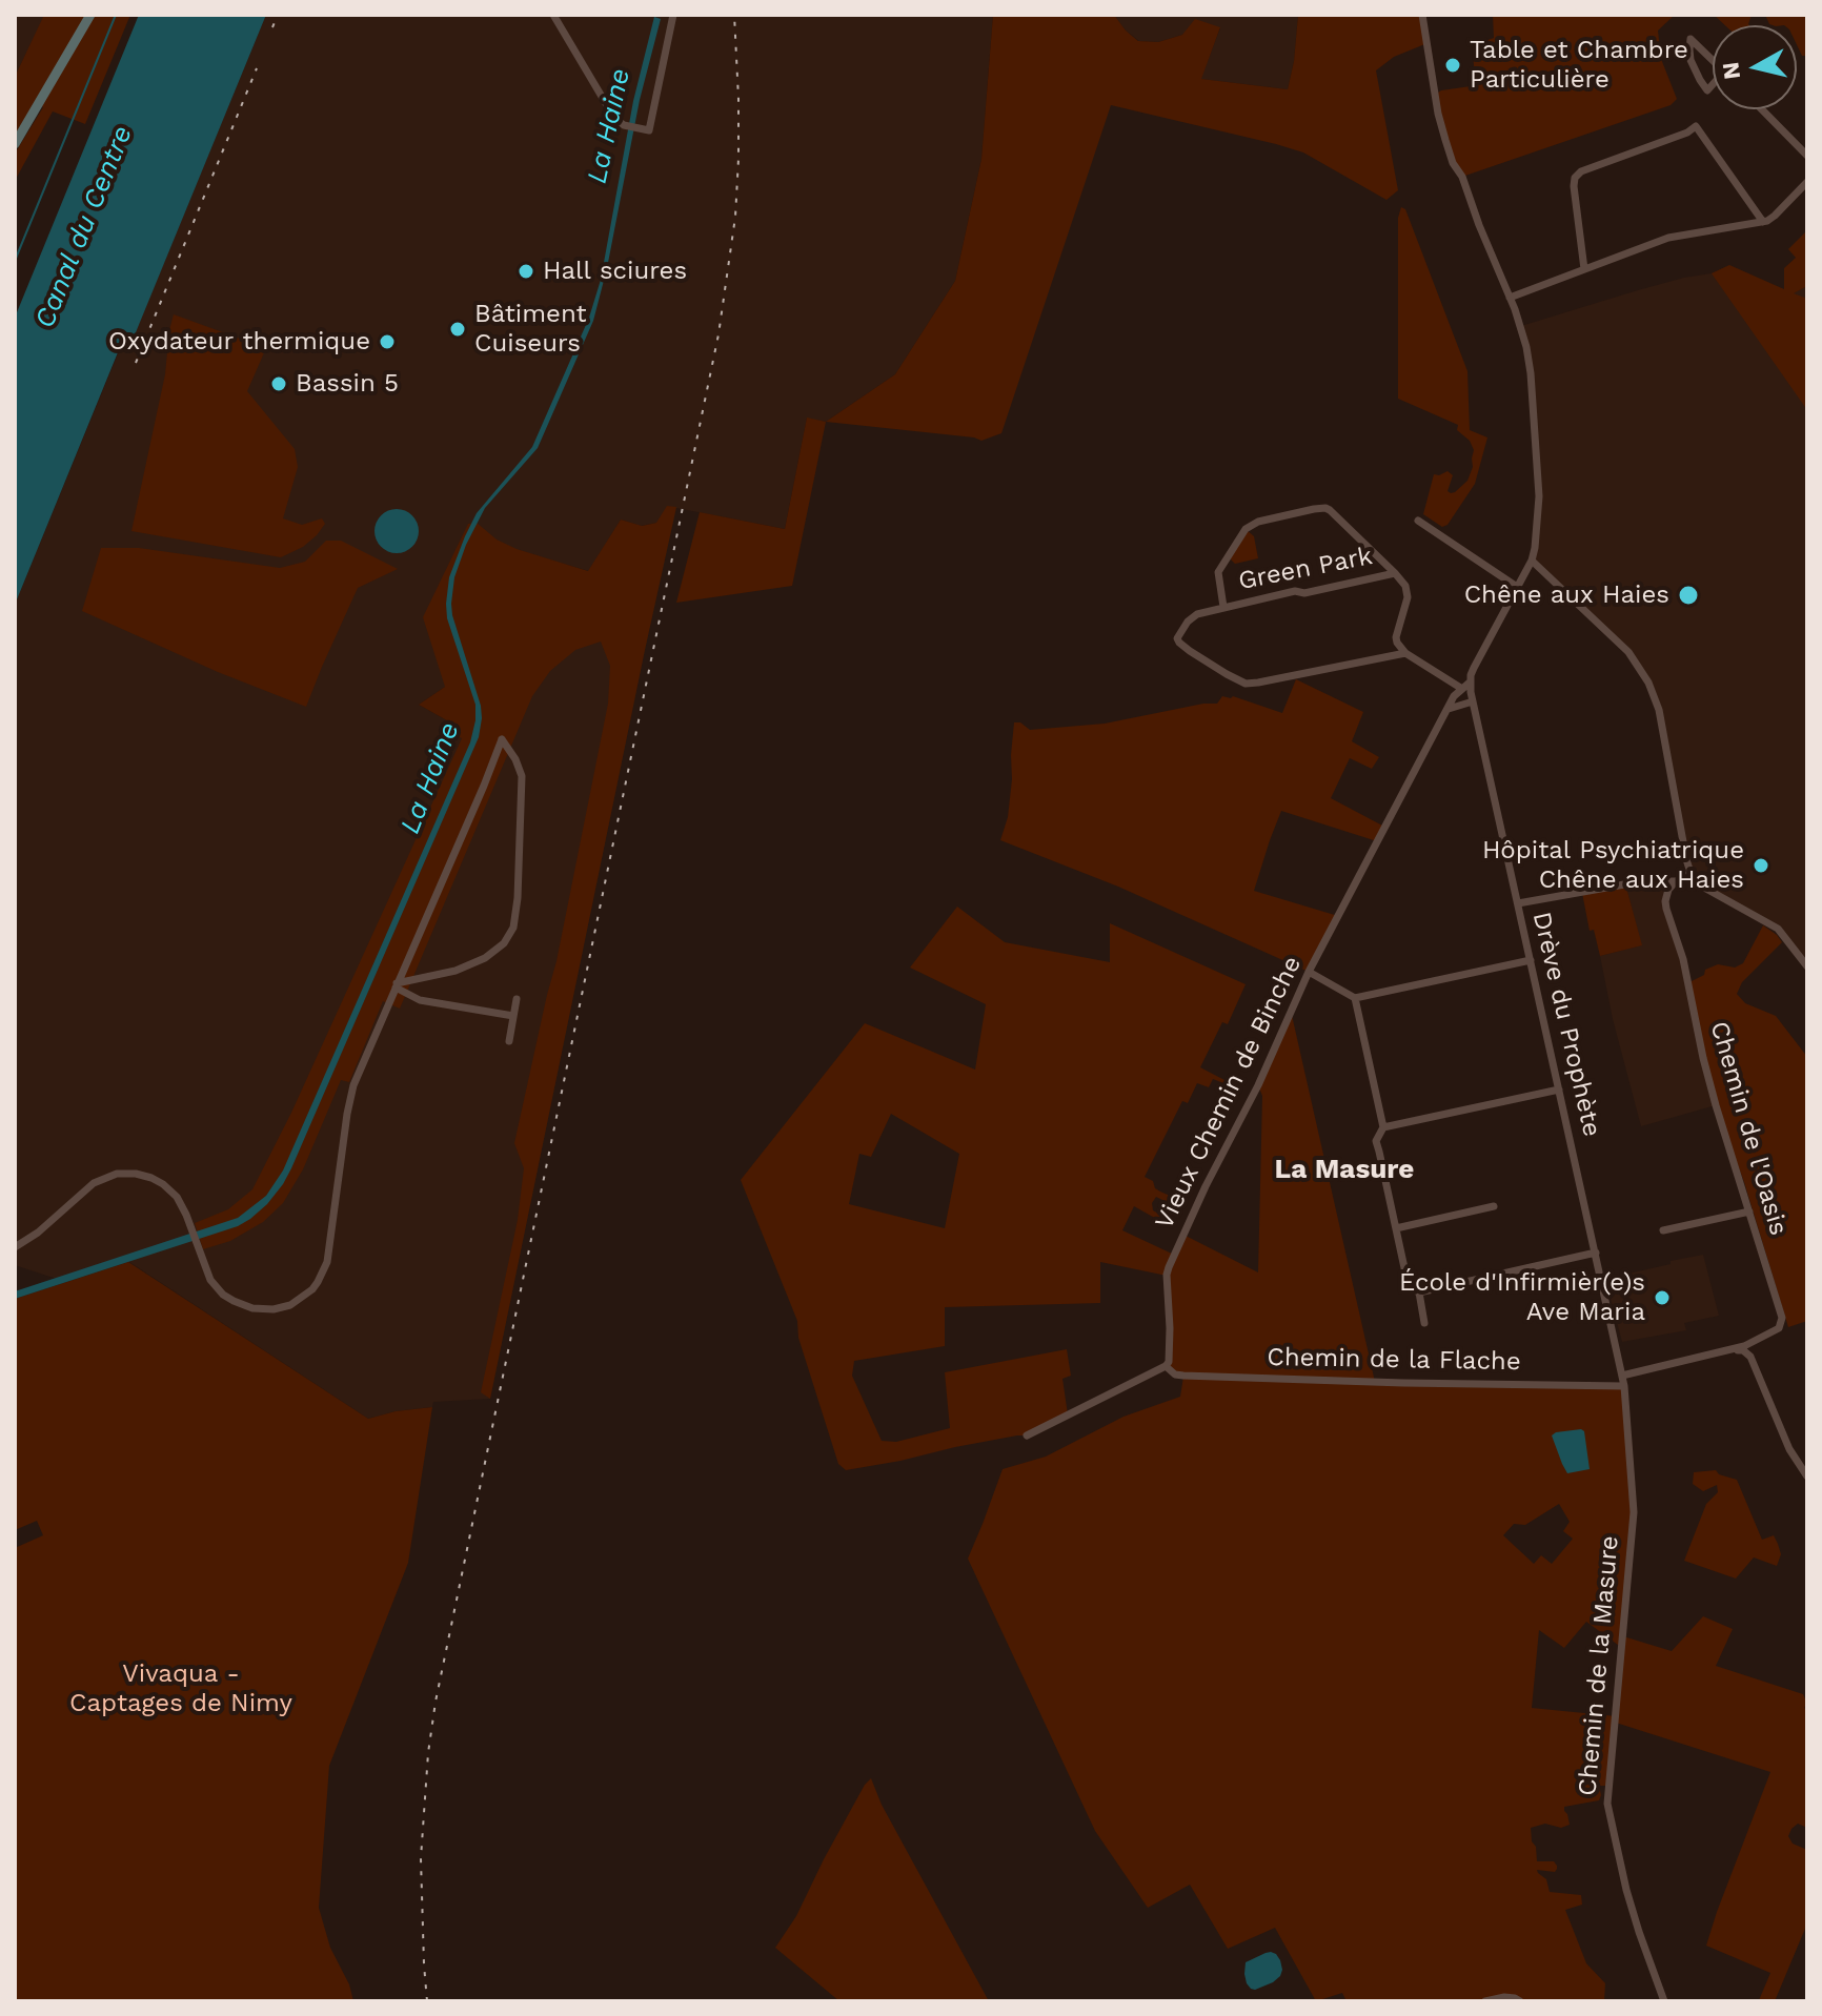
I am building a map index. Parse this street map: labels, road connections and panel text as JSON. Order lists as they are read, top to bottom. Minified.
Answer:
{"streets":{"street":["Green Park","Drève du Prophète","Vieux Chemin de Binche","Chemin de l'Oasis","Chemin de la Flache","Chemin de la Masure"]},"crossings":[["Drève du Prophète","Vieux Chemin de Binche"],["Drève du Prophète","Chemin de l'Oasis"],["Drève du Prophète","Chemin de la Masure"],["Vieux Chemin de Binche","Chemin de la Flache"],["Chemin de l'Oasis","Chemin de la Masure"],["Chemin de la Flache","Chemin de la Masure"]],"districts":["La Masure"],"water":["La Haine","Canal du Centre"],"parks":["Vivaqua - Captages de Nimy"],"places":["Table et Chambre Particulière","Hall sciures","Bâtiment Cuiseurs","Oxydateur thermique","Bassin 5","Chêne aux Haies","Hôpital Psychiatrique Chêne aux Haies","École d'Infirmièr(e)s Ave Maria"],"north":"left"}
